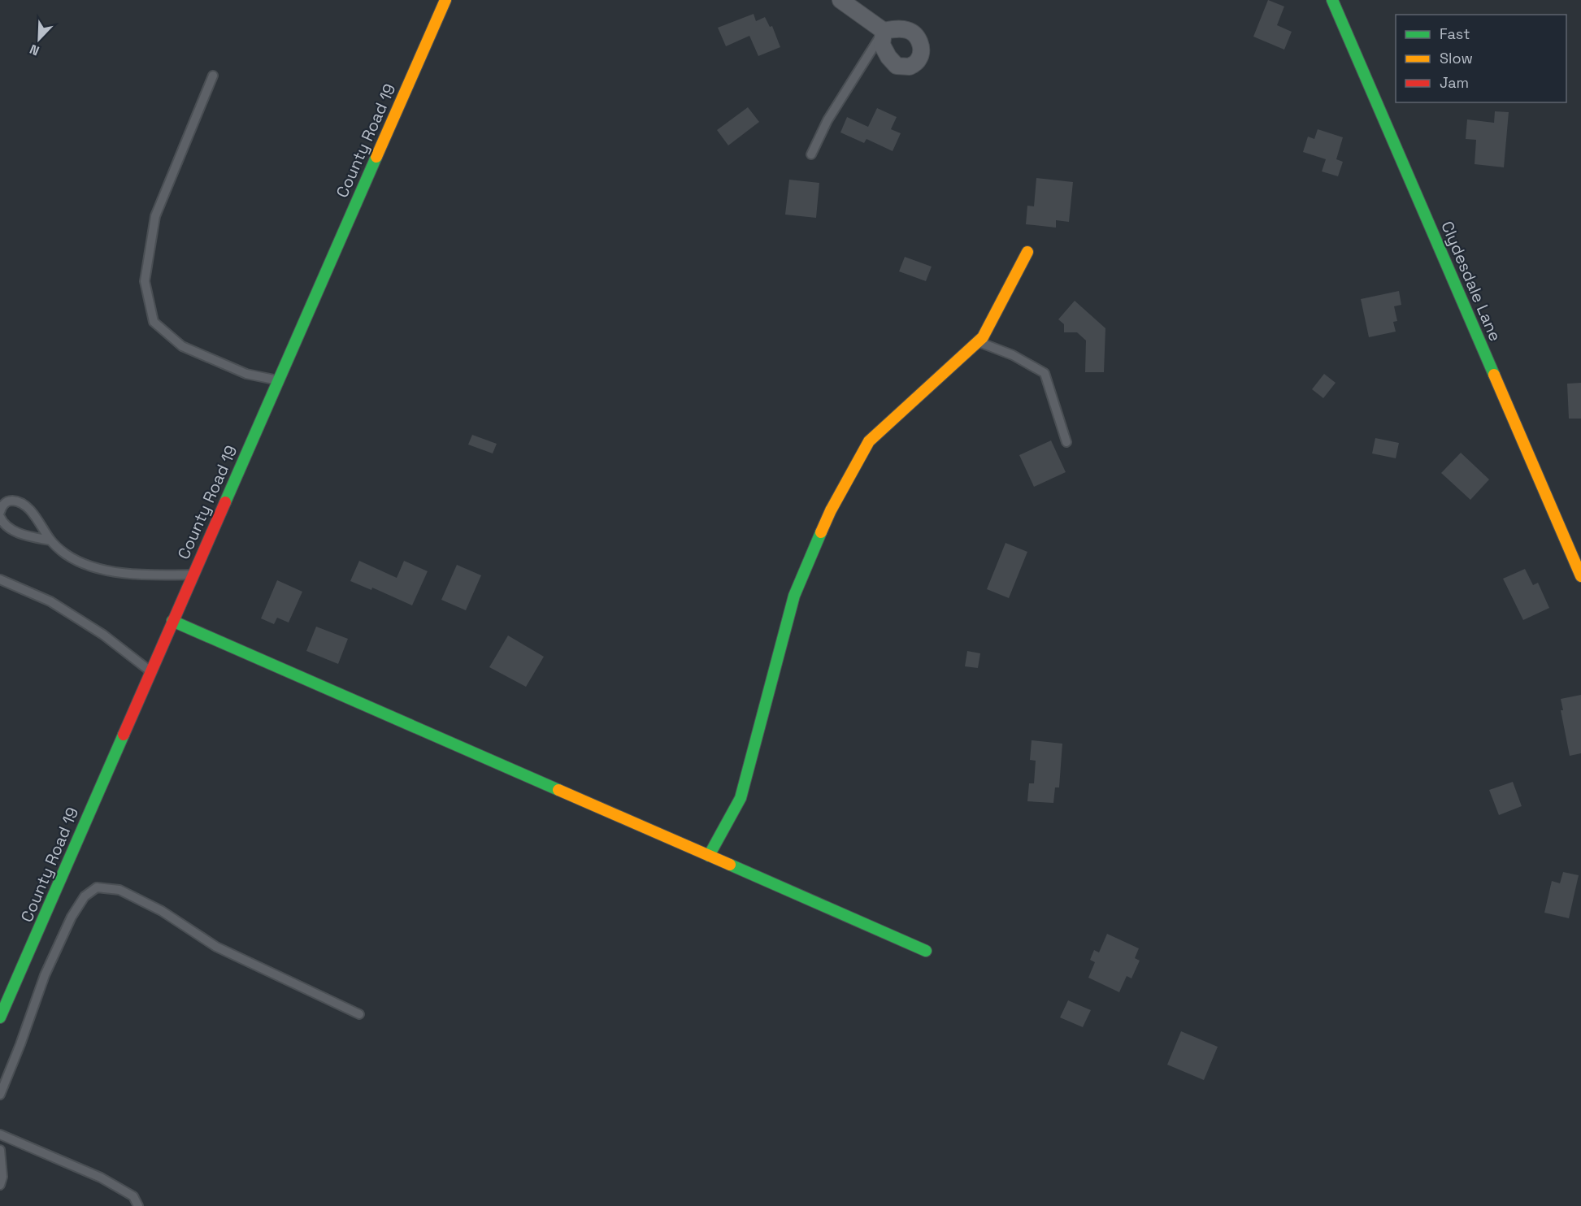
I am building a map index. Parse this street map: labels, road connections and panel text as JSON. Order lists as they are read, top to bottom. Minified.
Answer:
{"streets":{"street":["County Road 19","Clydesdale Lane"]},"legend":["Fast","Slow","Jam"],"north":"bottom left"}
